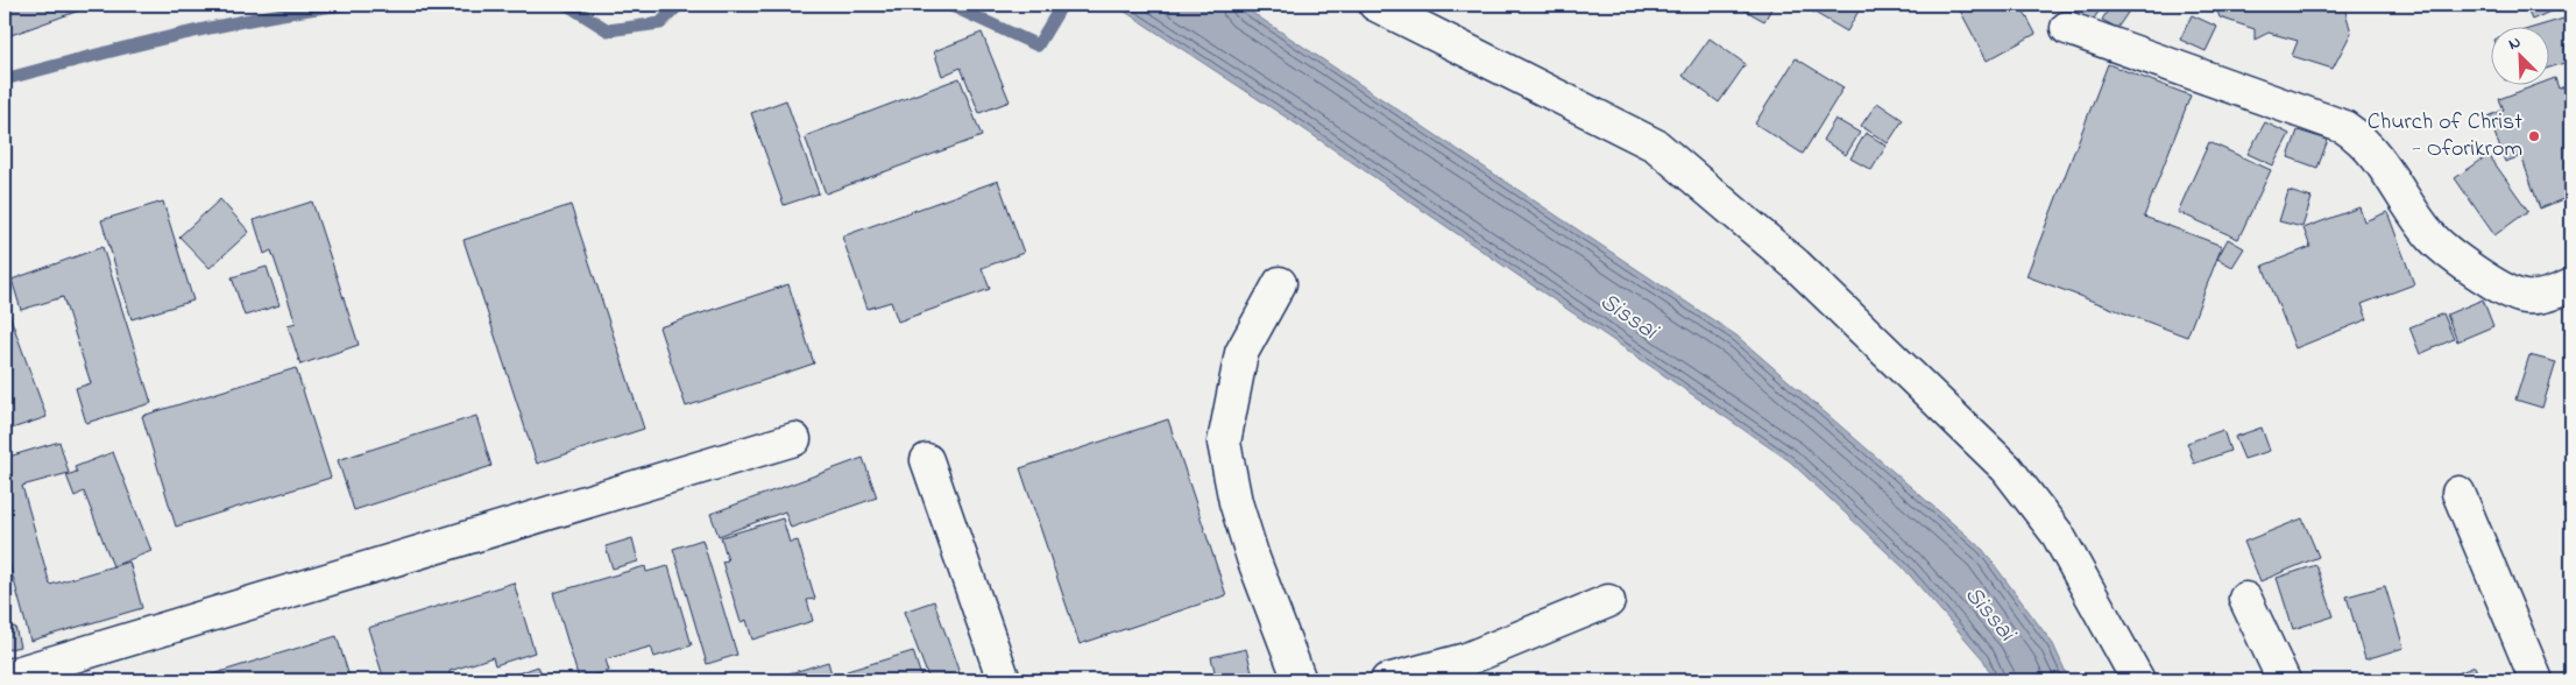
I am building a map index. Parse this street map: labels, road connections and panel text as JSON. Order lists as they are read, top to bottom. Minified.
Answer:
{"water":["Sissai"],"places":["Church of Christ - Oforikrom"],"north":"top left"}
